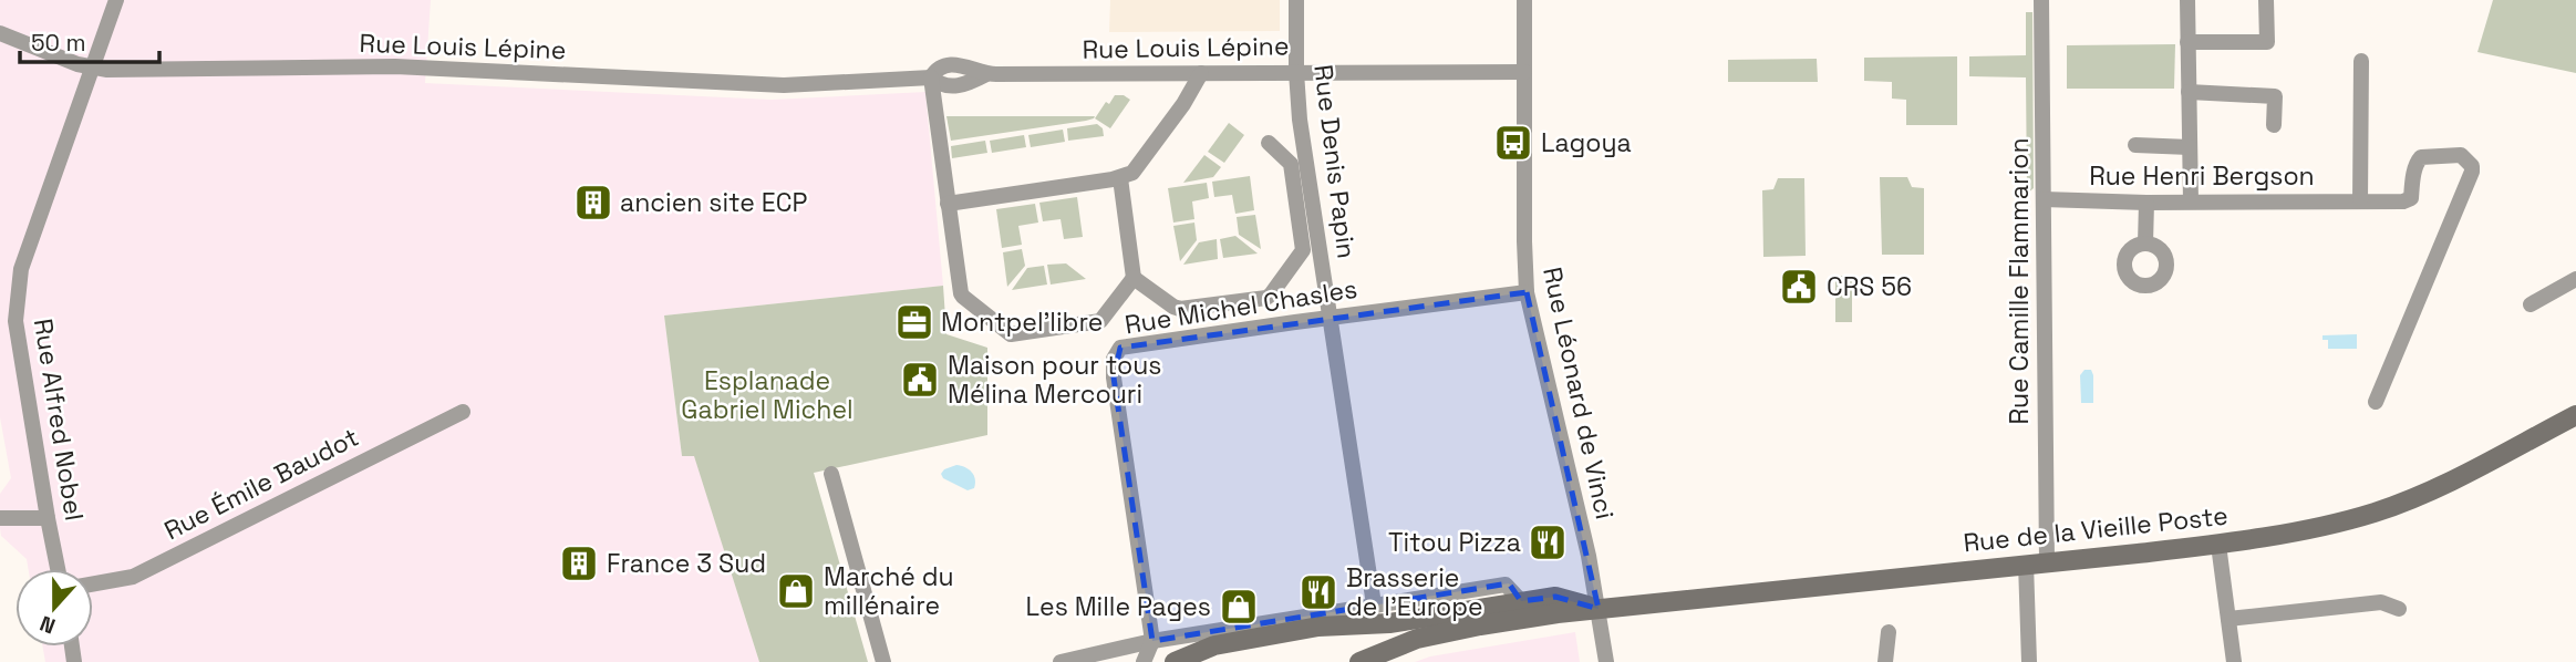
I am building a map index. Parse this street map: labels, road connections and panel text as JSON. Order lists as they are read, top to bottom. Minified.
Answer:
{"streets":{"main road":["Rue de la Vieille Poste"],"street":["Rue Louis Lépine","Rue Denis Papin","Rue Henri Bergson","Rue Camille Flammarion","Rue Michel Chasles","Rue Léonard de Vinci","Rue Alfred Nobel","Rue Émile Baudot"]},"crossings":[["Rue Louis Lépine","Rue Denis Papin"],["Rue Louis Lépine","Rue Léonard de Vinci"],["Rue Louis Lépine","Rue Alfred Nobel"],["Rue Denis Papin","Rue Michel Chasles"],["Rue Henri Bergson","Rue Camille Flammarion"],["Rue Camille Flammarion","Rue de la Vieille Poste"],["Rue Michel Chasles","Rue Léonard de Vinci"],["Rue Michel Chasles","Rue de la Vieille Poste"],["Rue Léonard de Vinci","Rue de la Vieille Poste"]],"parks":["Esplanade Gabriel Michel"],"places":{"bus stop":["Lagoya"],"building":["ancien site ECP","France 3 Sud"],"public building":["CRS 56","Maison pour tous Mélina Mercouri"],"office":["Montpel'libre"],"restaurant":["Titou Pizza","Brasserie de l'Europe"],"shop":["Marché du millénaire","Les Mille Pages"]},"scale_bar":"50 m","north":"bottom"}
